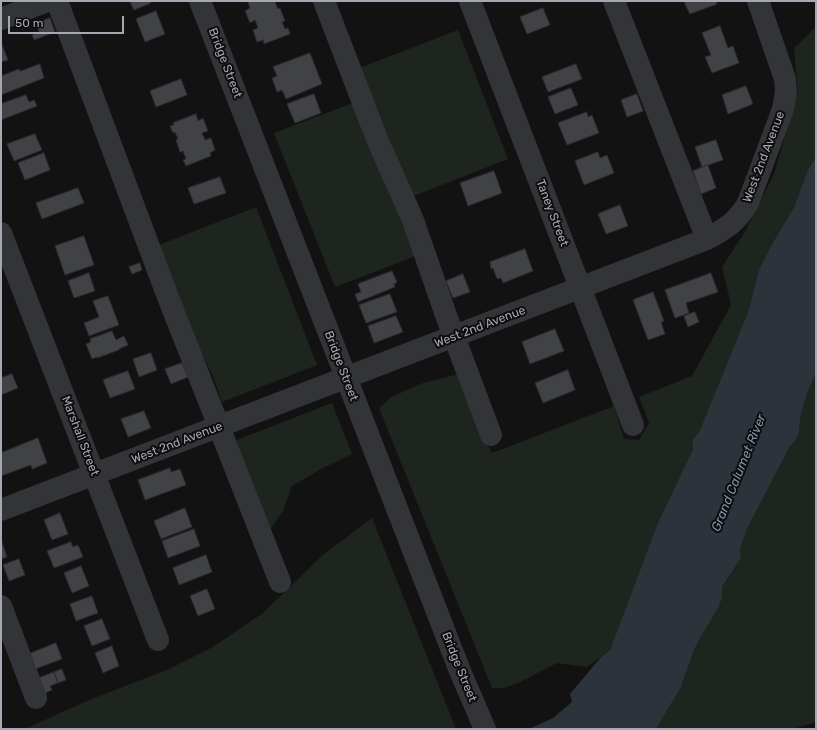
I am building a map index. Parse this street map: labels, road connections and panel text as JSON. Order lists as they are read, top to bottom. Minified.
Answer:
{"streets":{"street":["Bridge Street","West 2nd Avenue","Taney Street","Marshall Street"]},"crossings":[["Bridge Street","West 2nd Avenue"],["West 2nd Avenue","Taney Street"],["West 2nd Avenue","Marshall Street"]],"water":["Grand Calumet River"],"scale_bar":"50 m"}
